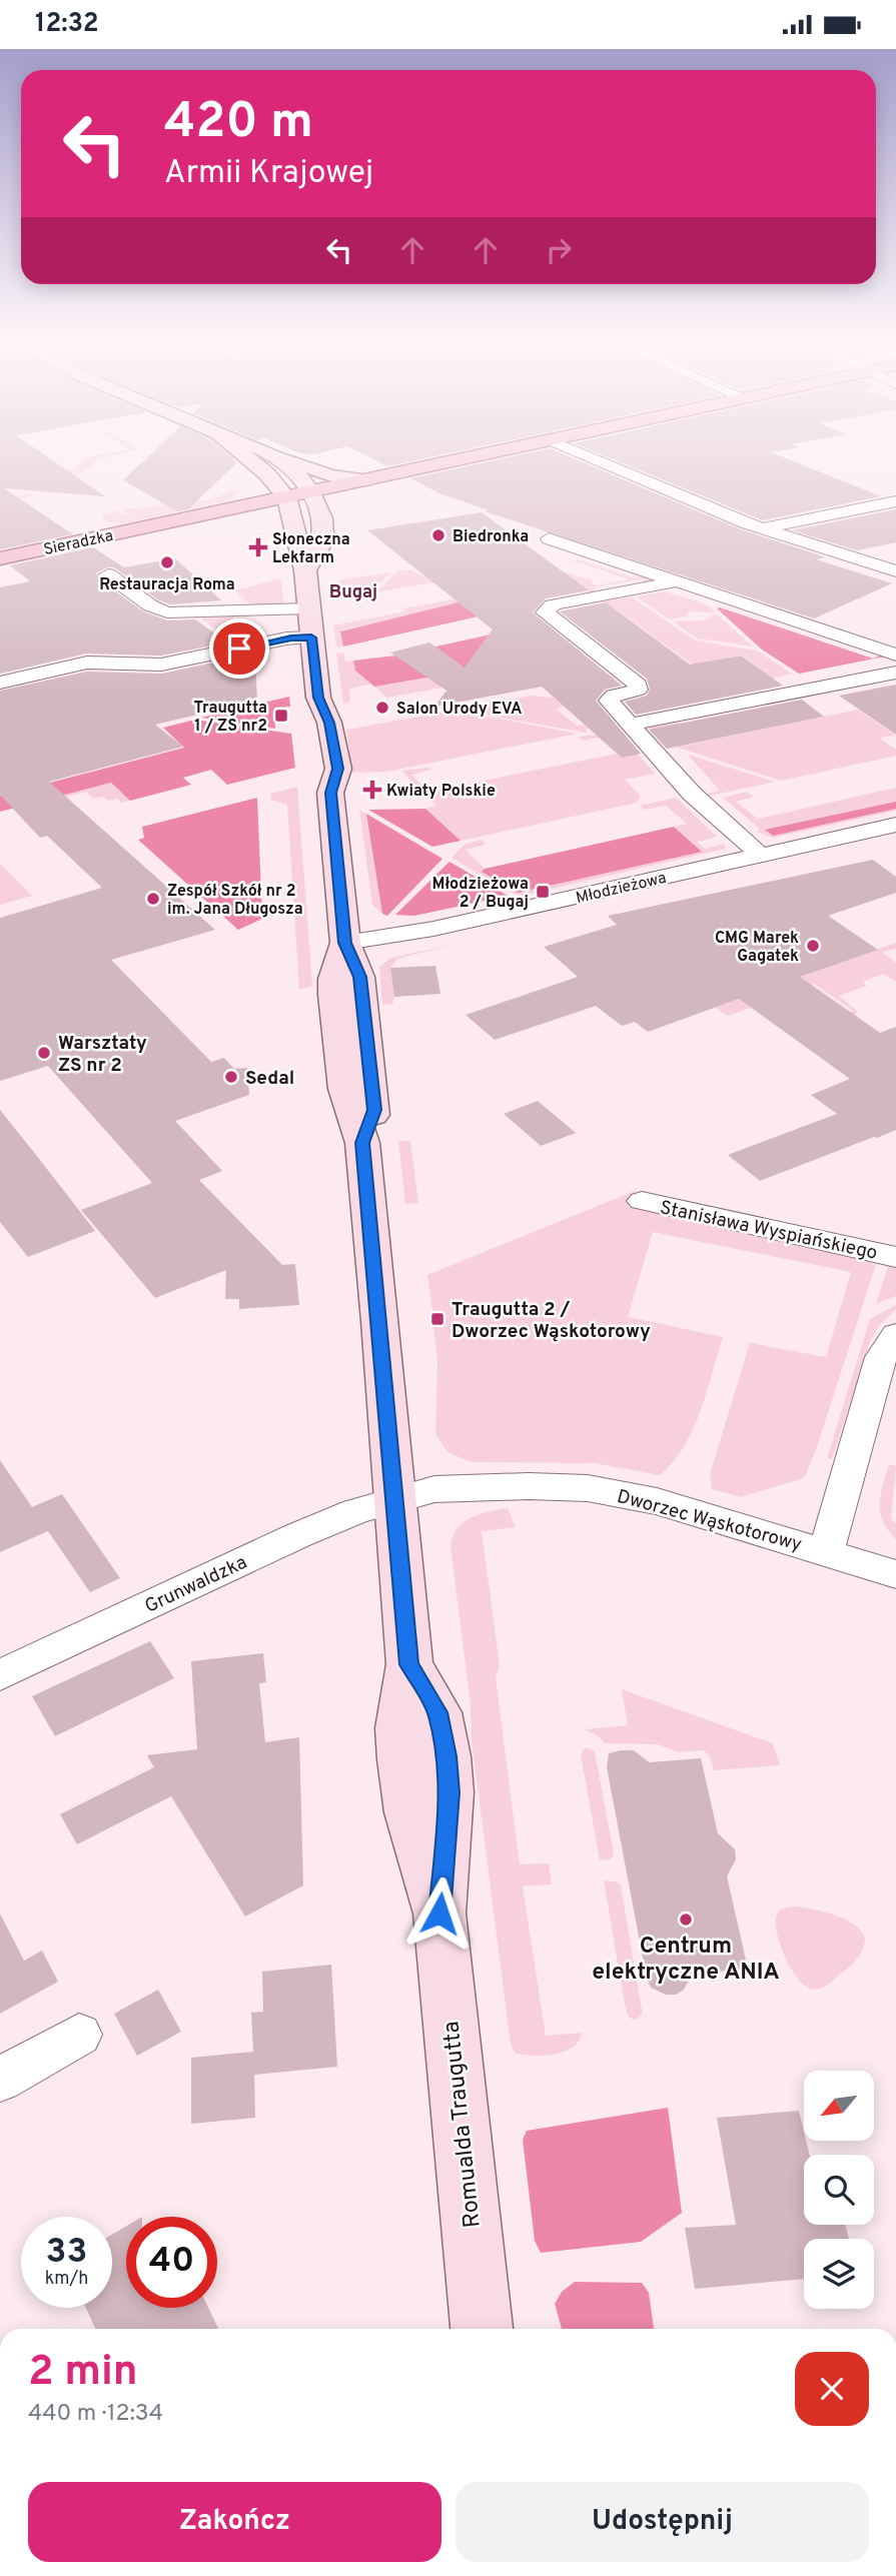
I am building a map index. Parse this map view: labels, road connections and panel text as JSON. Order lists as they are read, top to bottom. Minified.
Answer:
{"streets":{"main road":["Sieradzka"],"street":["Młodzieżowa","Stanisława Wyspiańskiego","Dworzec Wąskotorowy","Grunwaldzka","Romualda Traugutta"]},"crossings":[["Sieradzka","Romualda Traugutta"],["Młodzieżowa","Romualda Traugutta"],["Dworzec Wąskotorowy","Grunwaldzka"],["Dworzec Wąskotorowy","Romualda Traugutta"],["Grunwaldzka","Romualda Traugutta"]],"districts":["Bugaj"],"places":{"other":["Biedronka","Restauracja Roma","Salon Urody EVA","Zespół Szkół nr 2 im. Jana Długosza","CMG Marek Gagatek","Warsztaty ZS nr 2","Sedal","Centrum elektryczne ANIA"],"health":["Słoneczna Lekfarm","Kwiaty Polskie"],"transit":["Traugutta 1 / ZS nr2","Młodzieżowa 2 / Bugaj","Traugutta 2 / Dworzec Wąskotorowy"]},"north":"bottom left","page":{"status":"12:32","turn":["420 m","Armii Krajowej"],"speed":"33 km/h","limit":"40","heading":["2 min","440 m · 12:34"],"buttons":["Zakończ","Udostępnij"]}}
